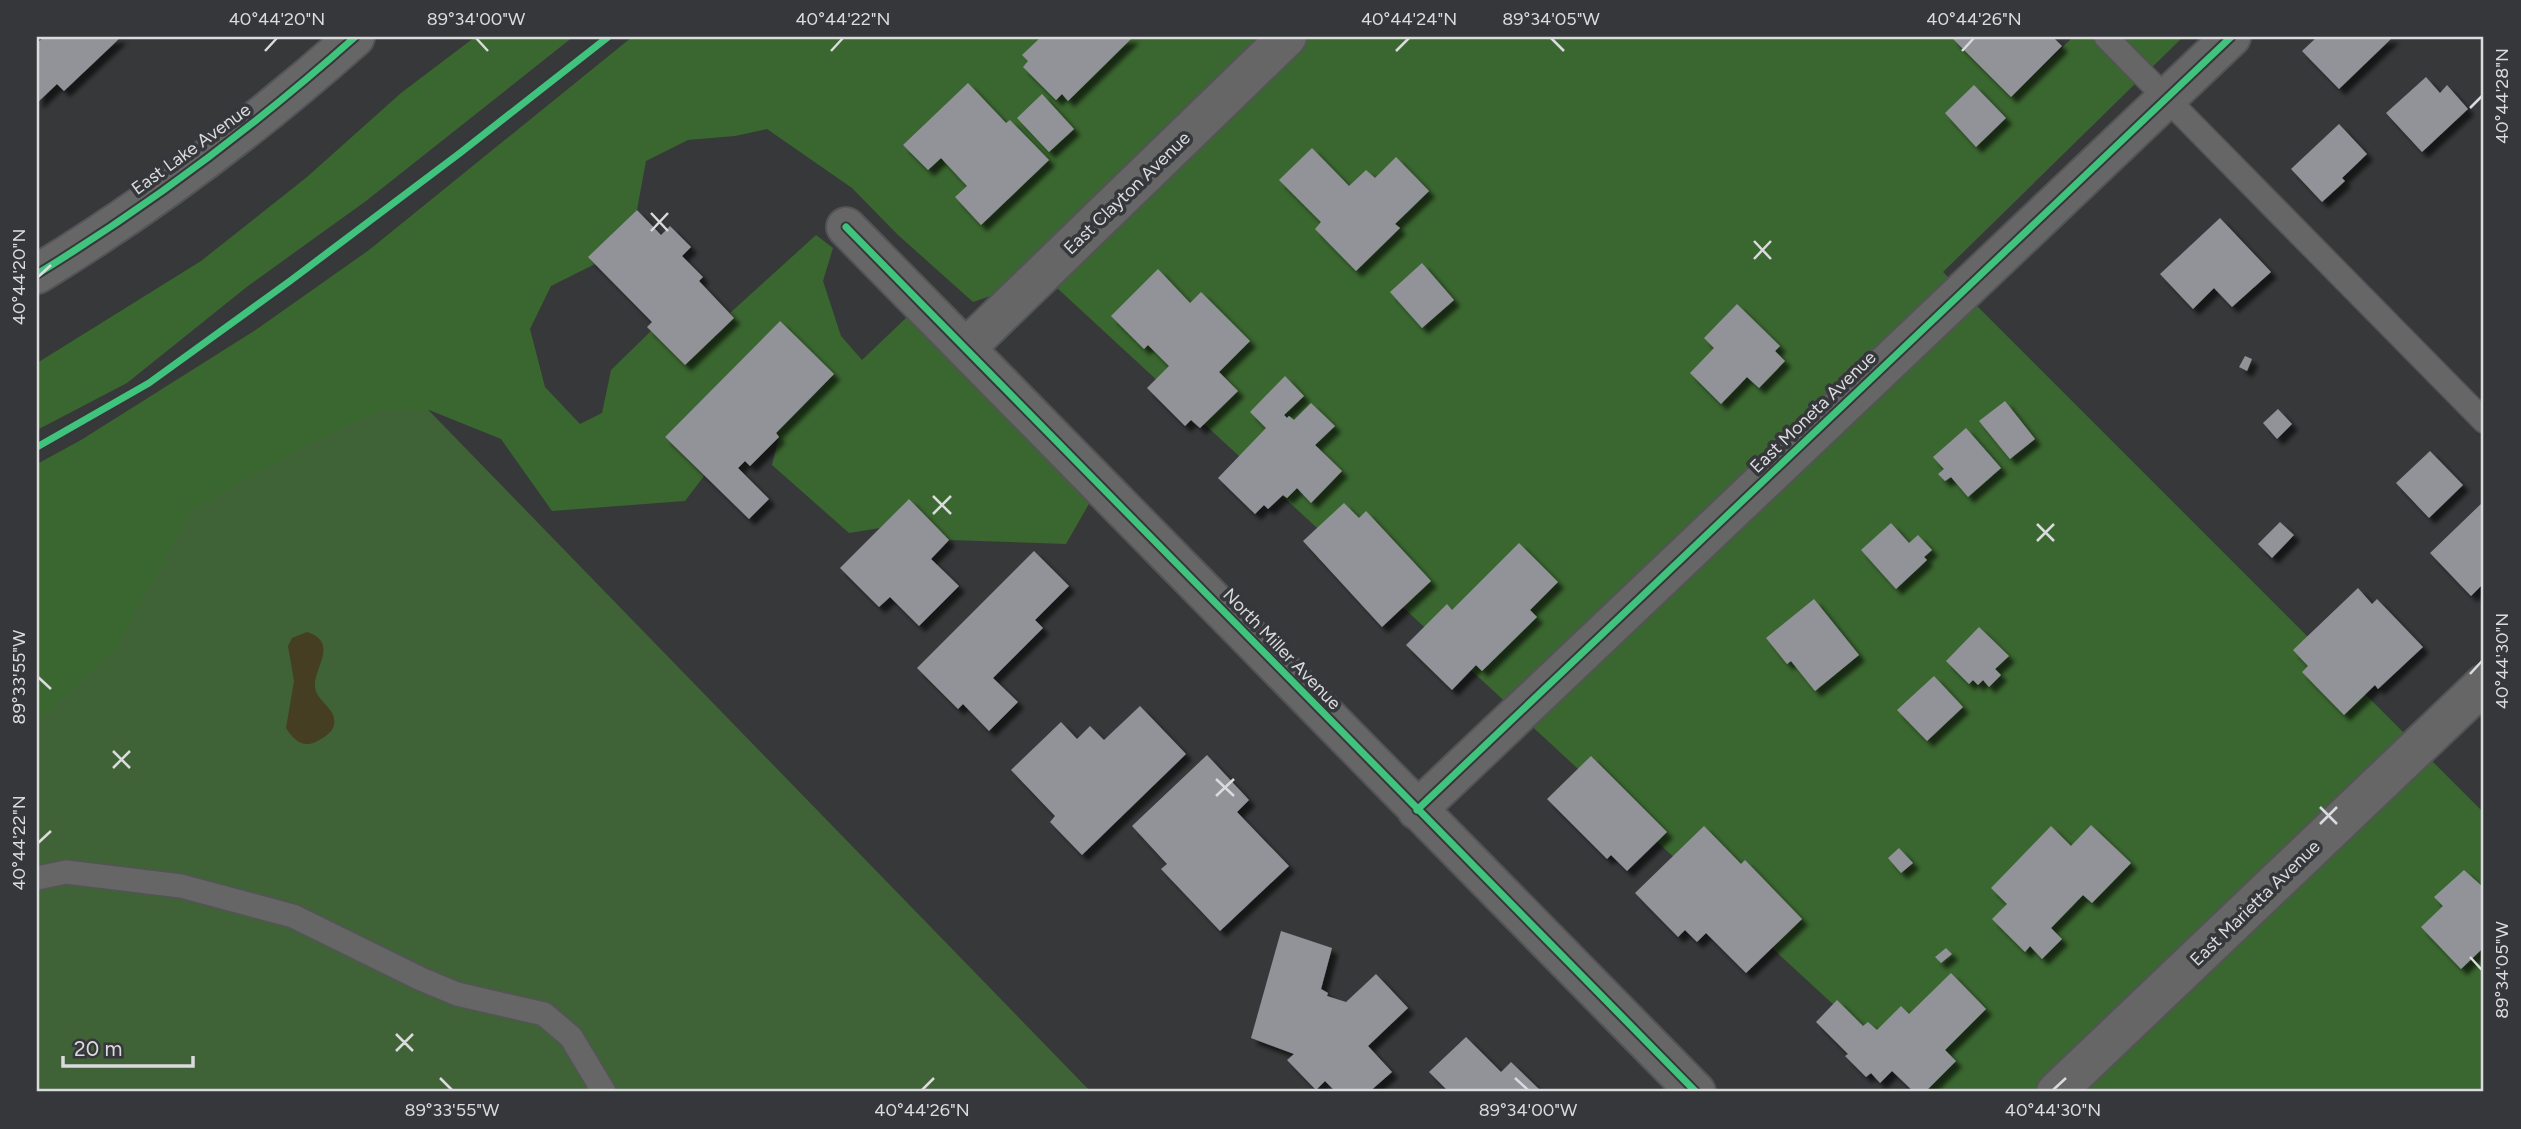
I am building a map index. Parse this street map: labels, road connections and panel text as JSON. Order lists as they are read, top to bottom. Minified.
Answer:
{"streets":{"street":["East Lake Avenue","East Clayton Avenue","East Moneta Avenue","North Miller Avenue","East Marietta Avenue"]},"crossings":[["East Clayton Avenue","North Miller Avenue"],["East Moneta Avenue","North Miller Avenue"]],"scale_bar":"20 m","coordinates":["40°44'20\"N","89°34'00\"W","40°44'22\"N","40°44'24\"N","89°34'05\"W","40°44'26\"N","40°44'28\"N","40°44'30\"N","89°33'55\"W"]}
